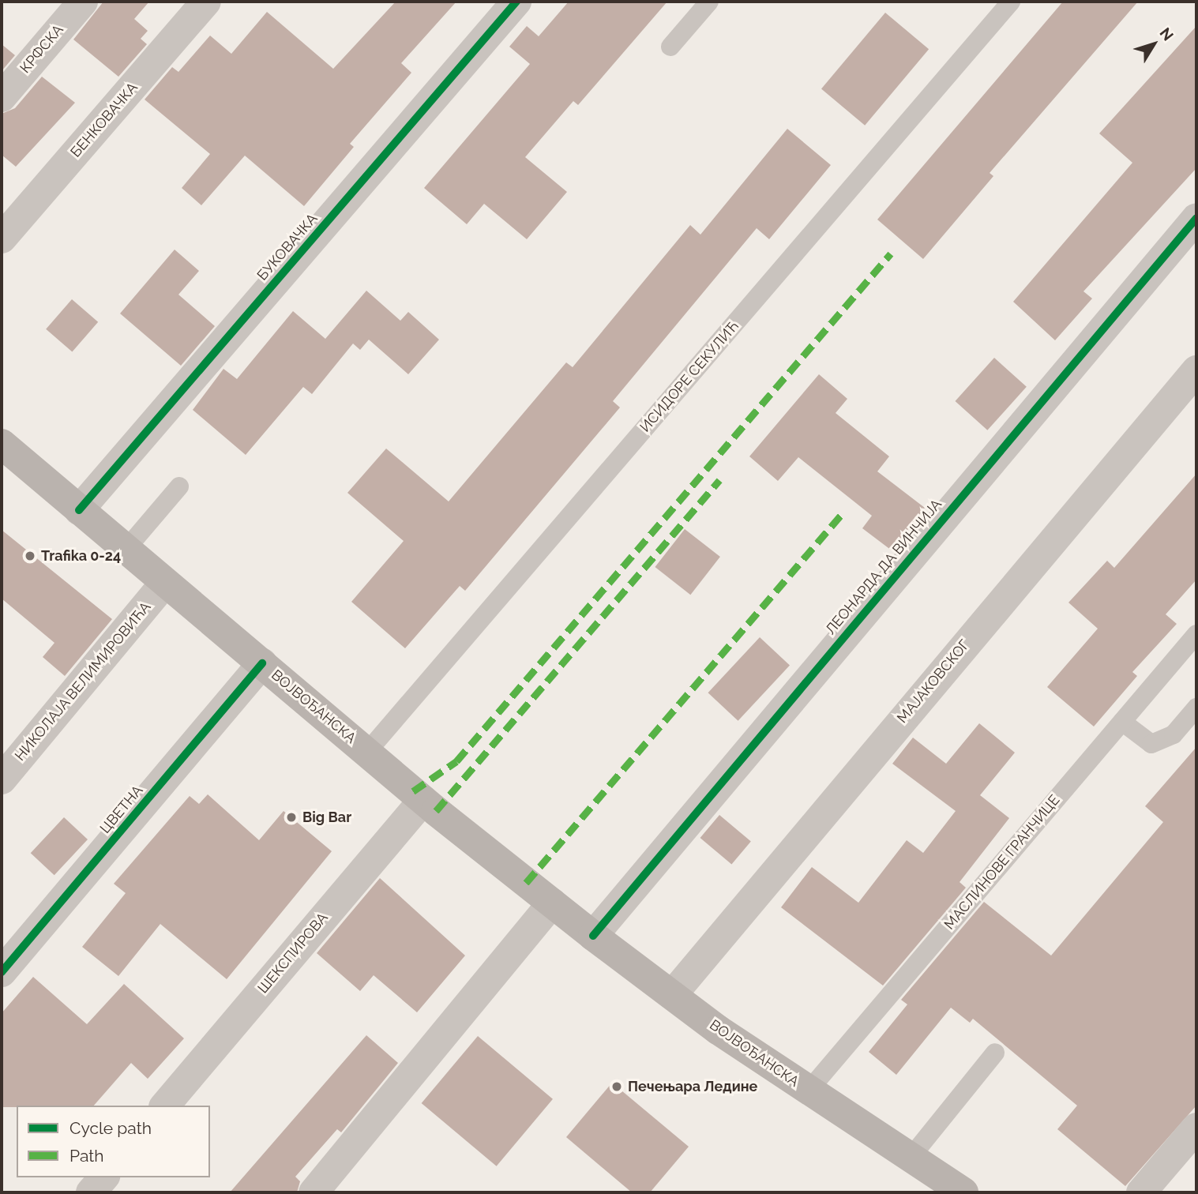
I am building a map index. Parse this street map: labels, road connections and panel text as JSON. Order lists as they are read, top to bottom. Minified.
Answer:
{"streets":{"main road":["ВОЈВОЂАНСКА"],"street":["КРФСКА","БЕНКОВАЧКА","БУКОВАЧКА","ЛЕОНАРДА ДА ВИНЧИЈА","НИКОЛАЈА ВЕЛИМИРОВИЋА","МАЈАКОВСКОГ","ЦВЕТНА","ШЕКСПИРОВА"],"lane":["ИСИДОРЕ СЕКУЛИЋ","МАСЛИНОВЕ ГРАНЧИЦЕ"]},"crossings":[["БУКОВАЧКА","ВОЈВОЂАНСКА"],["ИСИДОРЕ СЕКУЛИЋ","ВОЈВОЂАНСКА"],["ЛЕОНАРДА ДА ВИНЧИЈА","ВОЈВОЂАНСКА"],["НИКОЛАЈА ВЕЛИМИРОВИЋА","ВОЈВОЂАНСКА"],["МАЈАКОВСКОГ","ВОЈВОЂАНСКА"],["ВОЈВОЂАНСКА","ЦВЕТНА"],["ВОЈВОЂАНСКА","МАСЛИНОВЕ ГРАНЧИЦЕ"],["ВОЈВОЂАНСКА","ШЕКСПИРОВА"]],"places":["Trafika 0-24","Big Bar","Печењара Ледине"],"legend":["Cycle path","Path"],"north":"top right"}
